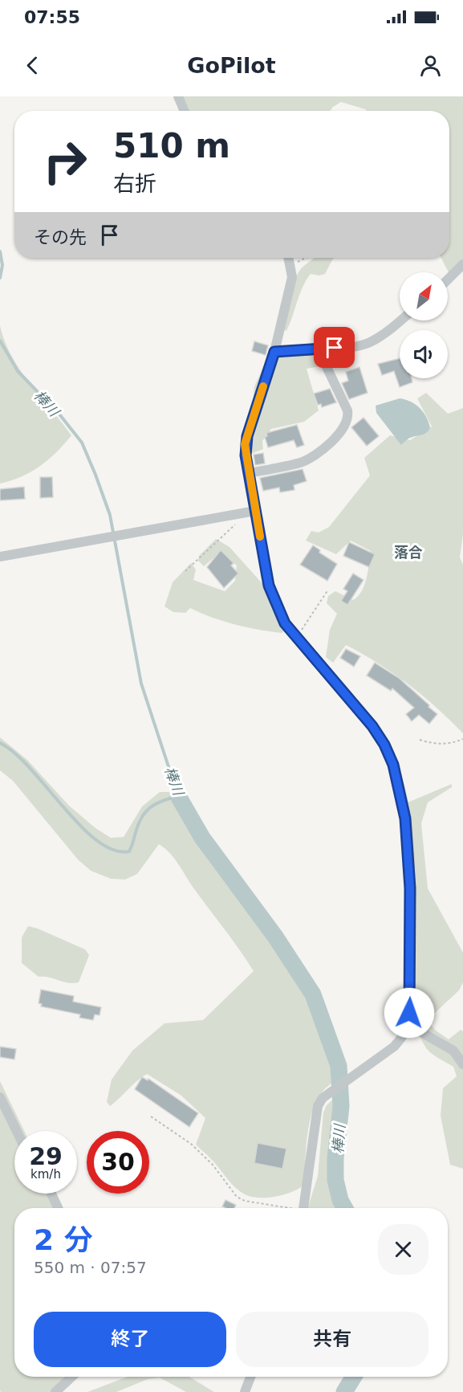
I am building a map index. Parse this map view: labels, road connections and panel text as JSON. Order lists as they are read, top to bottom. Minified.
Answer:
{"districts":["落合"],"water":["棒川"],"north":"top right","page":{"status":"07:55","header":"GoPilot","turn":["510 m","右折"],"then":"その先","speed":"29 km/h","limit":"30","heading":["2 分","550 m · 07:57"],"buttons":["終了","共有"]}}
